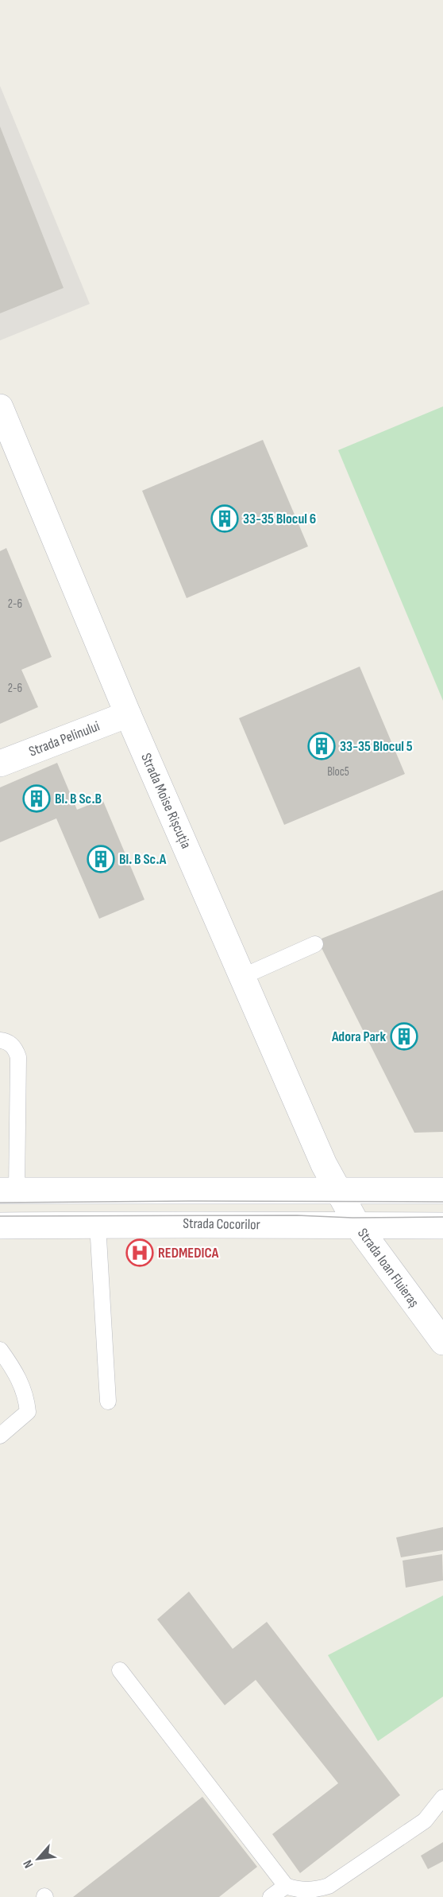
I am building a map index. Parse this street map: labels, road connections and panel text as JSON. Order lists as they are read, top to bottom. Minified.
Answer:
{"streets":{"street":["Strada Pelinului","Strada Moise Rișcuția","Strada Cocorilor","Strada Ioan Fluieraș"]},"crossings":[["Strada Pelinului","Strada Moise Rișcuția"],["Strada Moise Rișcuția","Strada Ioan Fluieraș"],["Strada Cocorilor","Strada Ioan Fluieraș"]],"places":{"building":["33-35 Blocul 6","33-35 Blocul 5","Bl. B Sc.B","Bl. B Sc.A","Adora Park"],"hospital":["REDMEDICA"]},"house_numbers":["2-6","2-6","Bloc5"],"north":"bottom left"}
